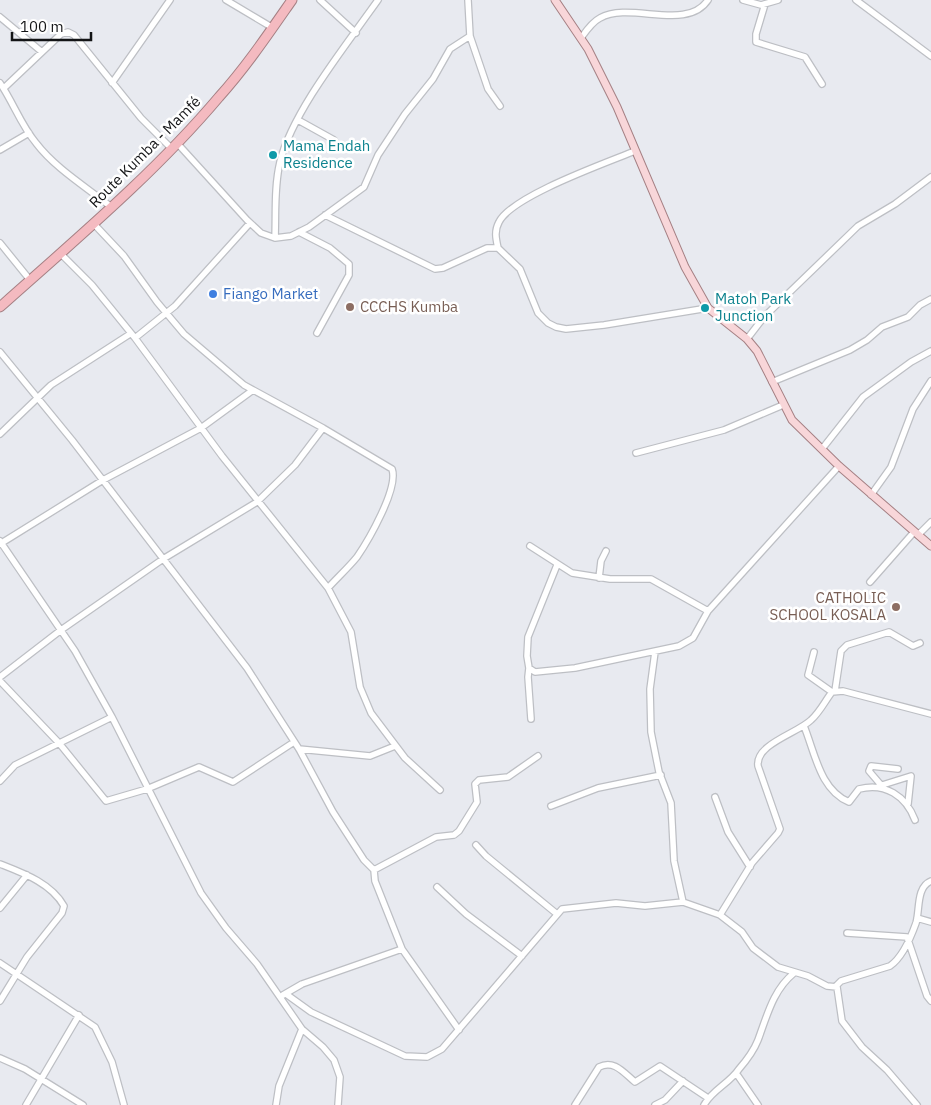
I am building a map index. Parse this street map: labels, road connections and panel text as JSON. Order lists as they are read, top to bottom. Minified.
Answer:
{"streets":{"highway":["Route Kumba - Mamfé"]},"places":["Mama Endah Residence","Fiango Market","CCCHS Kumba","Matoh Park Junction","CATHOLIC SCHOOL KOSALA"],"scale_bar":"100 m"}
